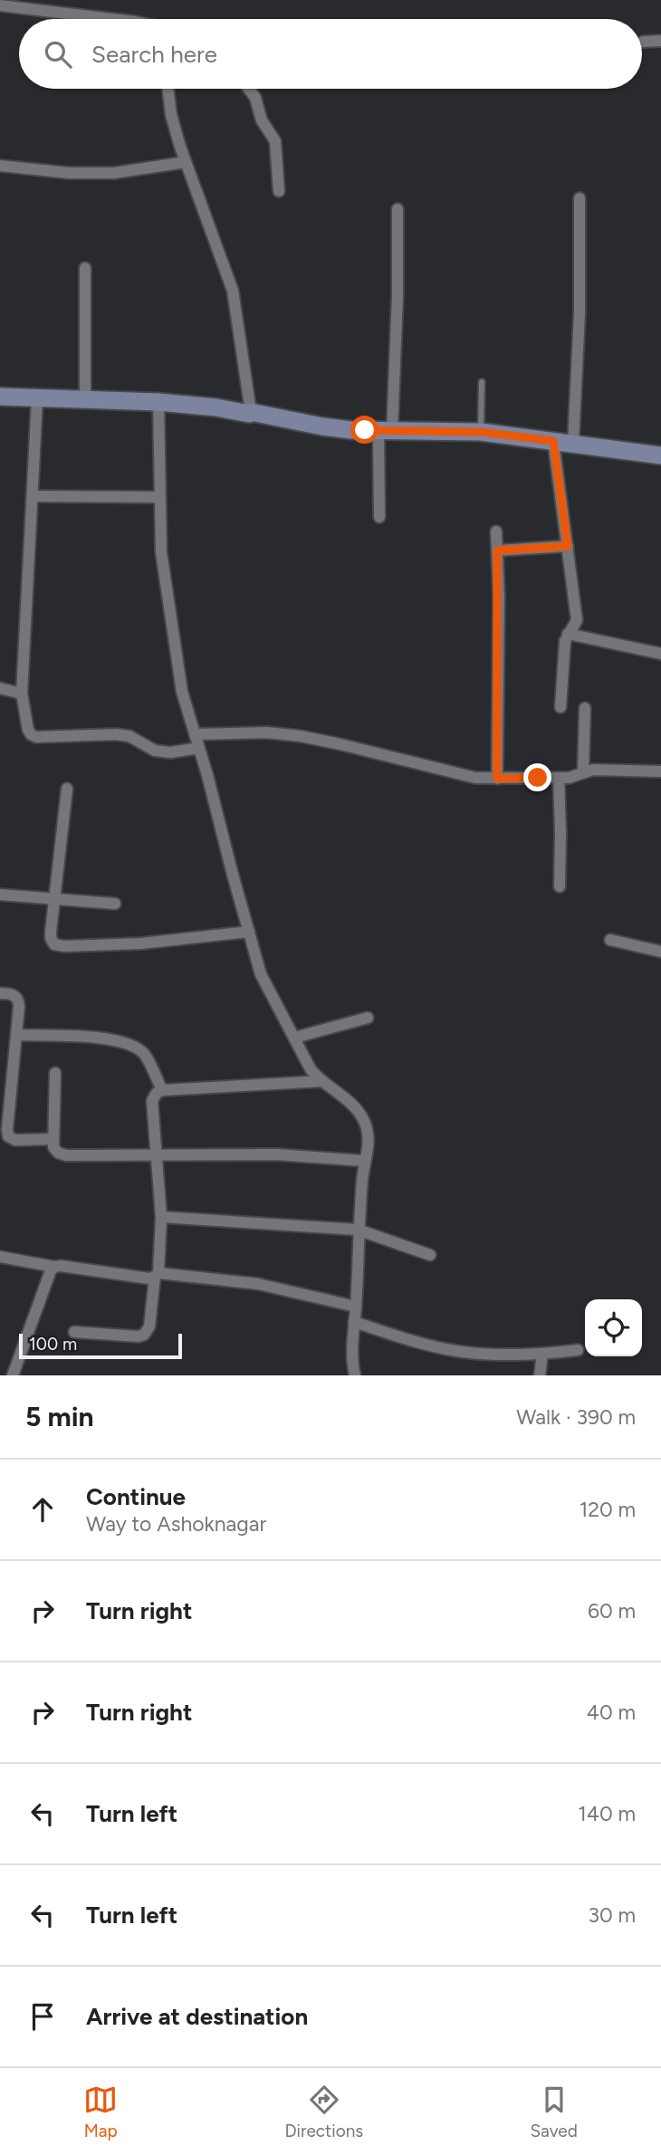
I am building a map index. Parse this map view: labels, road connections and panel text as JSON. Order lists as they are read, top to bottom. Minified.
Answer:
{"scale_bar":"100 m","page":{"search":"Search here","scale":"100 m","heading":["5 min","Walk · 390 m"],"list":[["Continue","Way to Ashoknagar","120 m"],["Turn right","60 m"],["Turn right","40 m"],["Turn left","140 m"],["Turn left","30 m"],"Arrive at destination"],"nav":["Map","Directions","Saved"]}}
